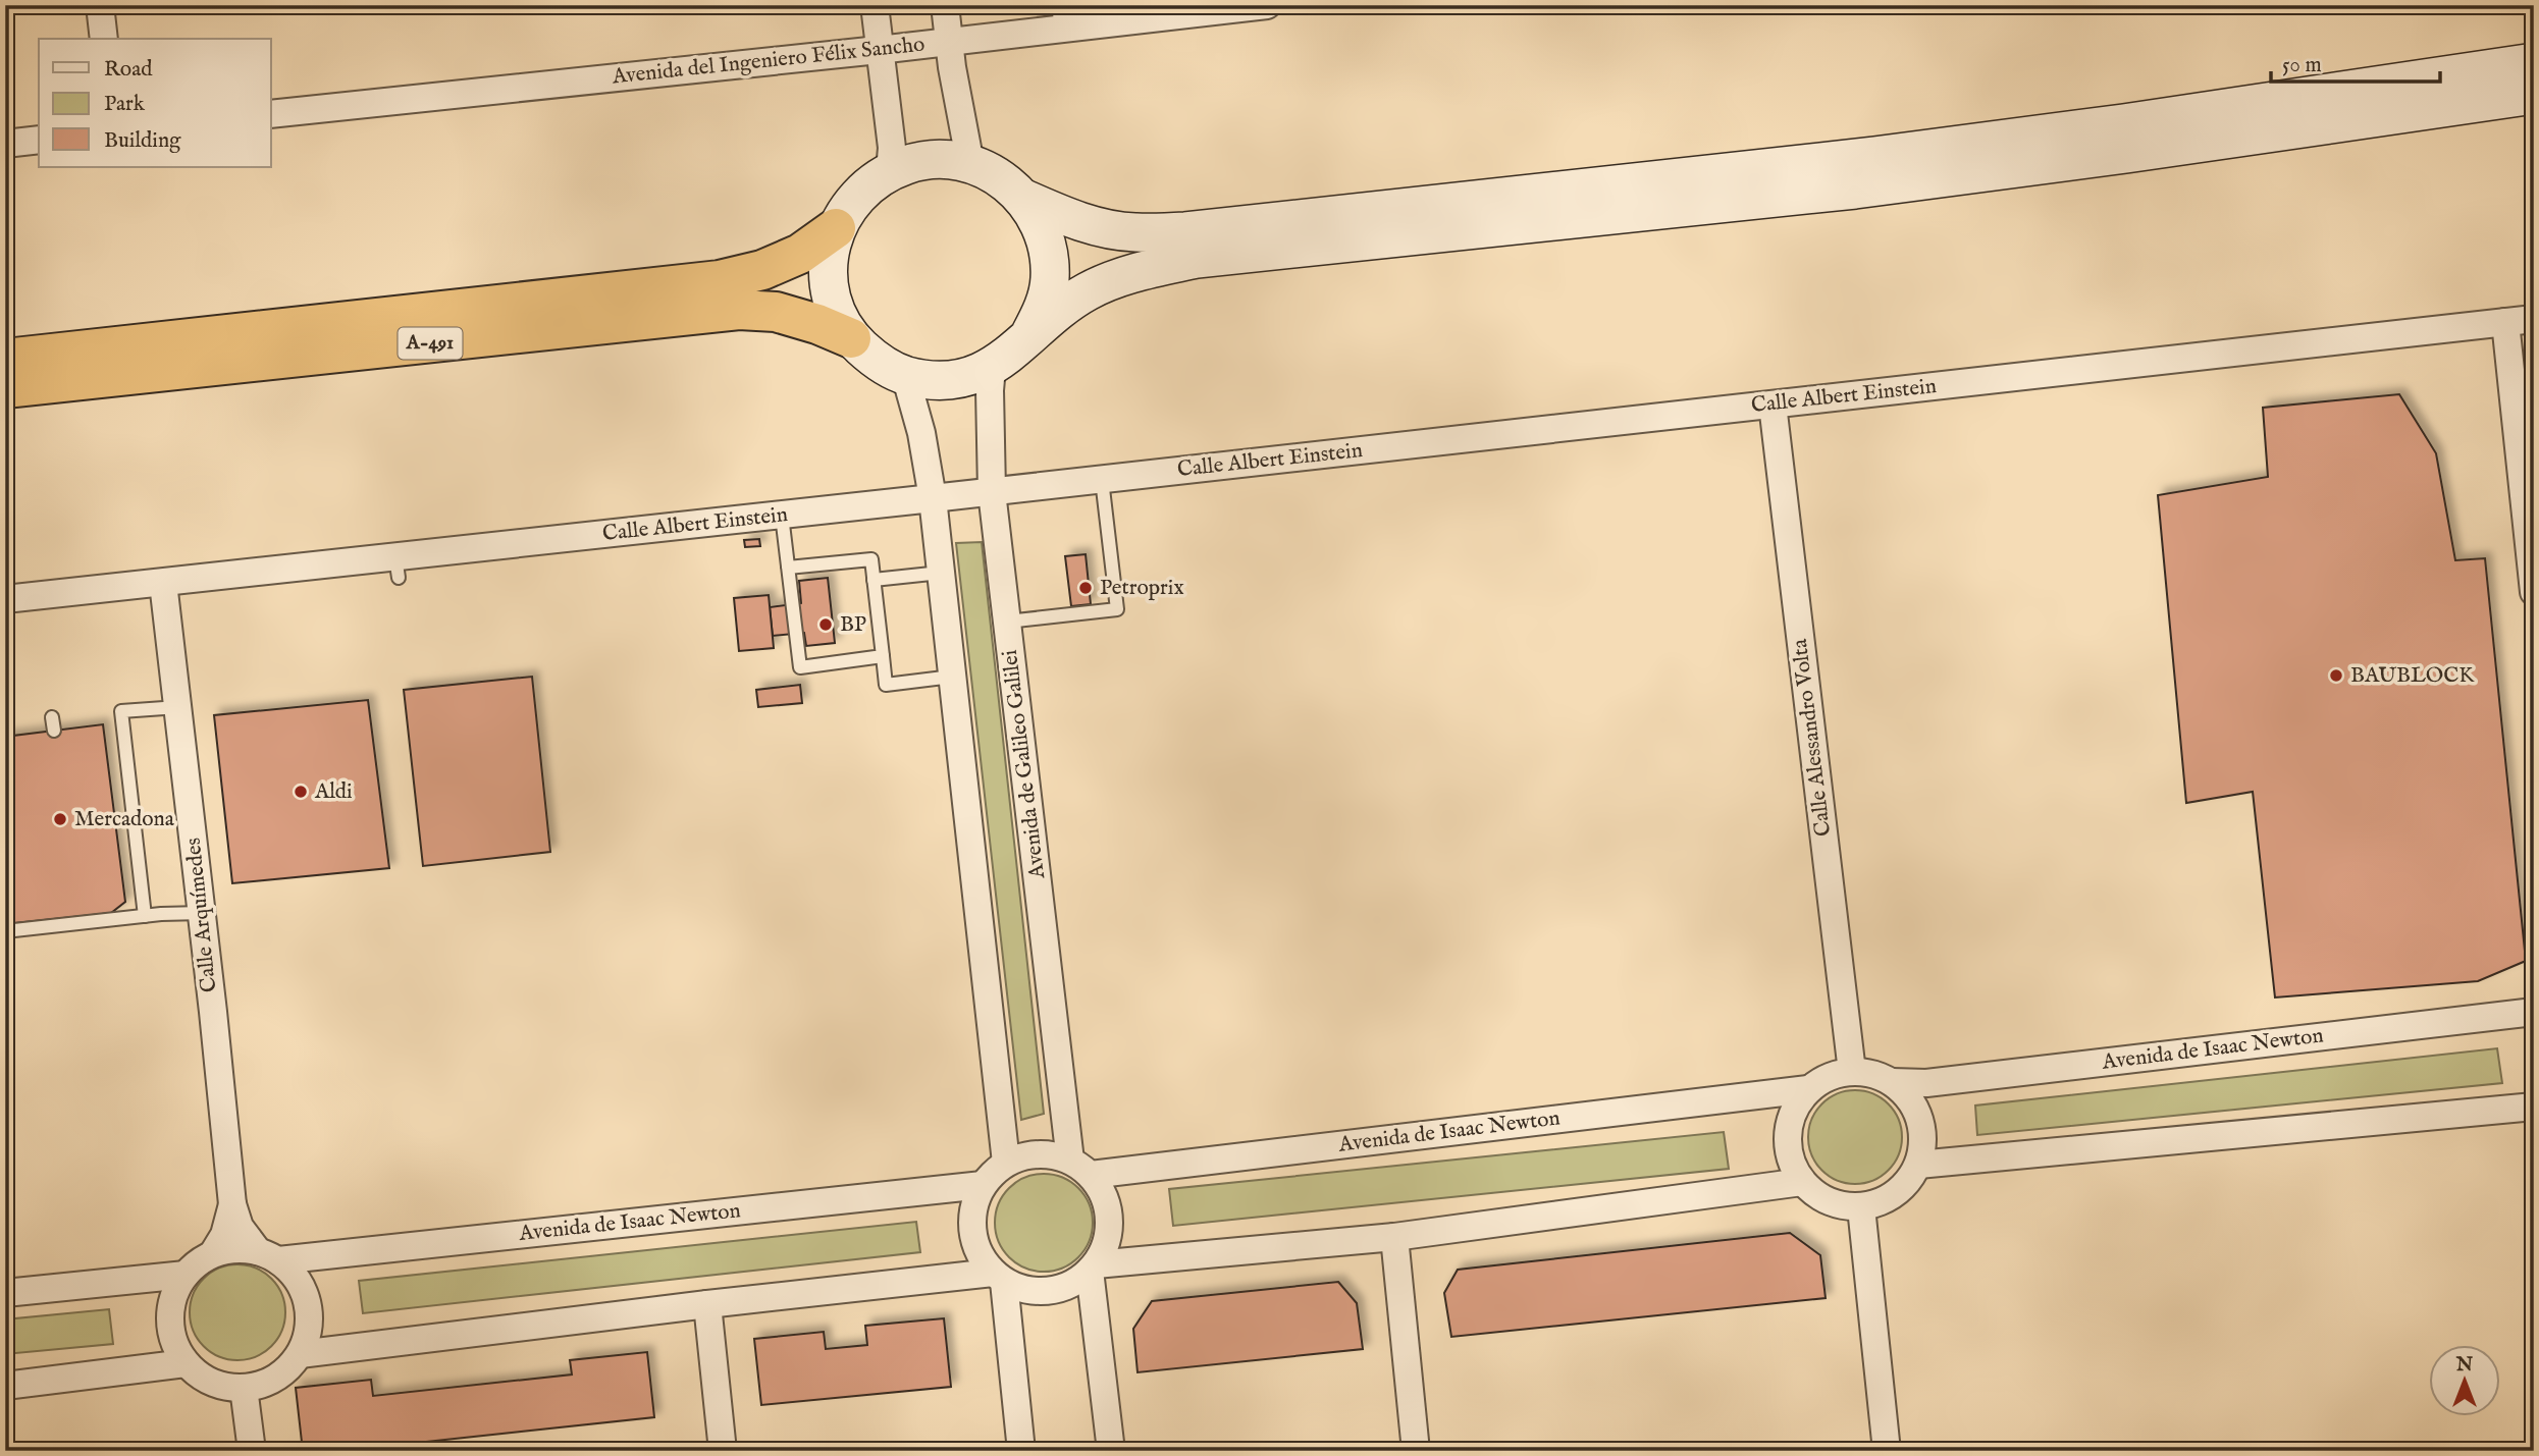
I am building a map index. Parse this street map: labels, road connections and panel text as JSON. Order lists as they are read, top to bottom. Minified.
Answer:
{"streets":{"highway":["A-491"],"street":["Avenida del Ingeniero Félix Sancho","Calle Albert Einstein","Calle Alessandro Volta","Avenida de Galileo Galilei","Calle Arquímedes","Avenida de Isaac Newton"]},"crossings":[["A-491","Avenida de Galileo Galilei"],["Calle Albert Einstein","Calle Alessandro Volta"],["Calle Albert Einstein","Avenida de Galileo Galilei"],["Calle Albert Einstein","Calle Arquímedes"],["Calle Alessandro Volta","Avenida de Isaac Newton"],["Avenida de Galileo Galilei","Avenida de Isaac Newton"],["Calle Arquímedes","Avenida de Isaac Newton"]],"places":["Petroprix","BP","BAUBLOCK","Aldi","Mercadona"],"legend":["Road","Park","Building"],"scale_bar":"50 m","north":"top"}
